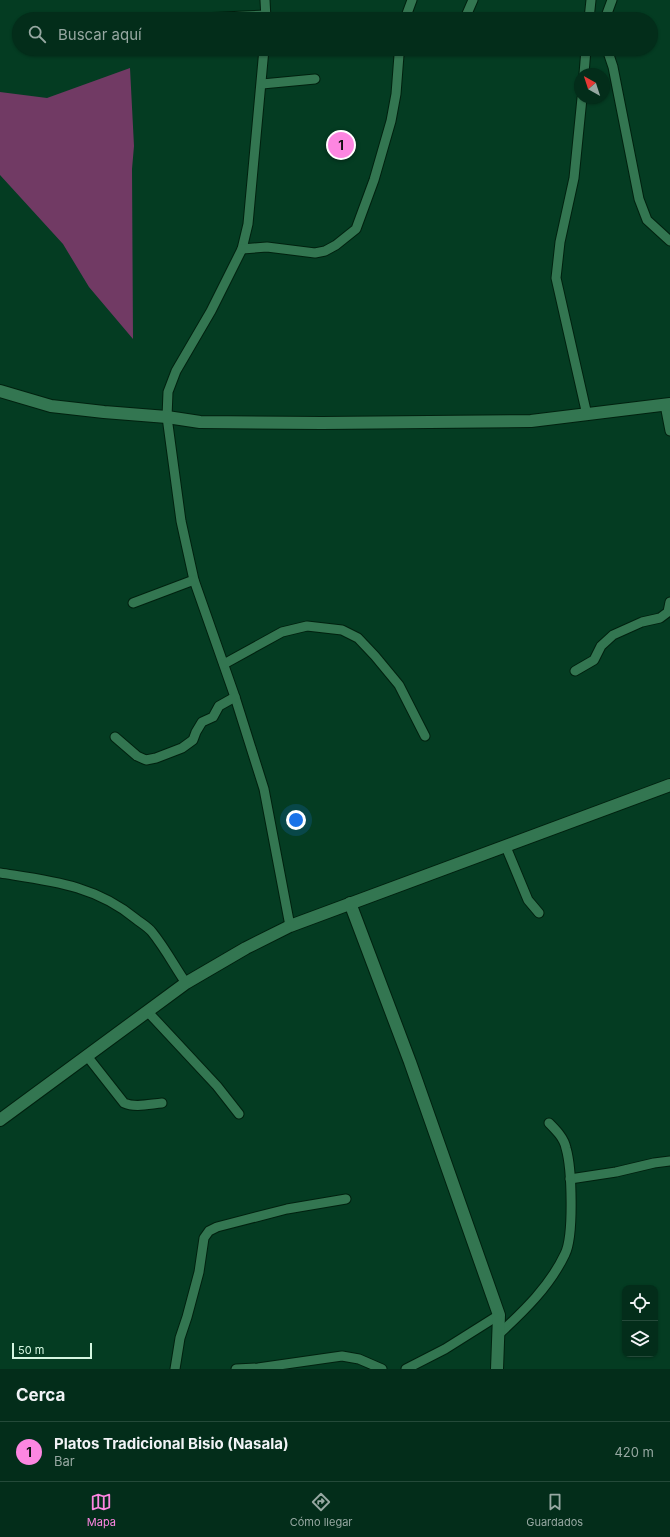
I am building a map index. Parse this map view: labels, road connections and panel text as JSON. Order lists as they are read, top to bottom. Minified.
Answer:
{"scale_bar":"50 m","north":"top left","page":{"search":"Buscar aquí","pins":"1","scale":"50 m","heading":"Cerca","list":[{"mark":"1","name":"Platos Tradicional Bisio (Nasala)","note":"Bar","value":"420 m"}],"nav":["Mapa","Cómo llegar","Guardados"]}}
